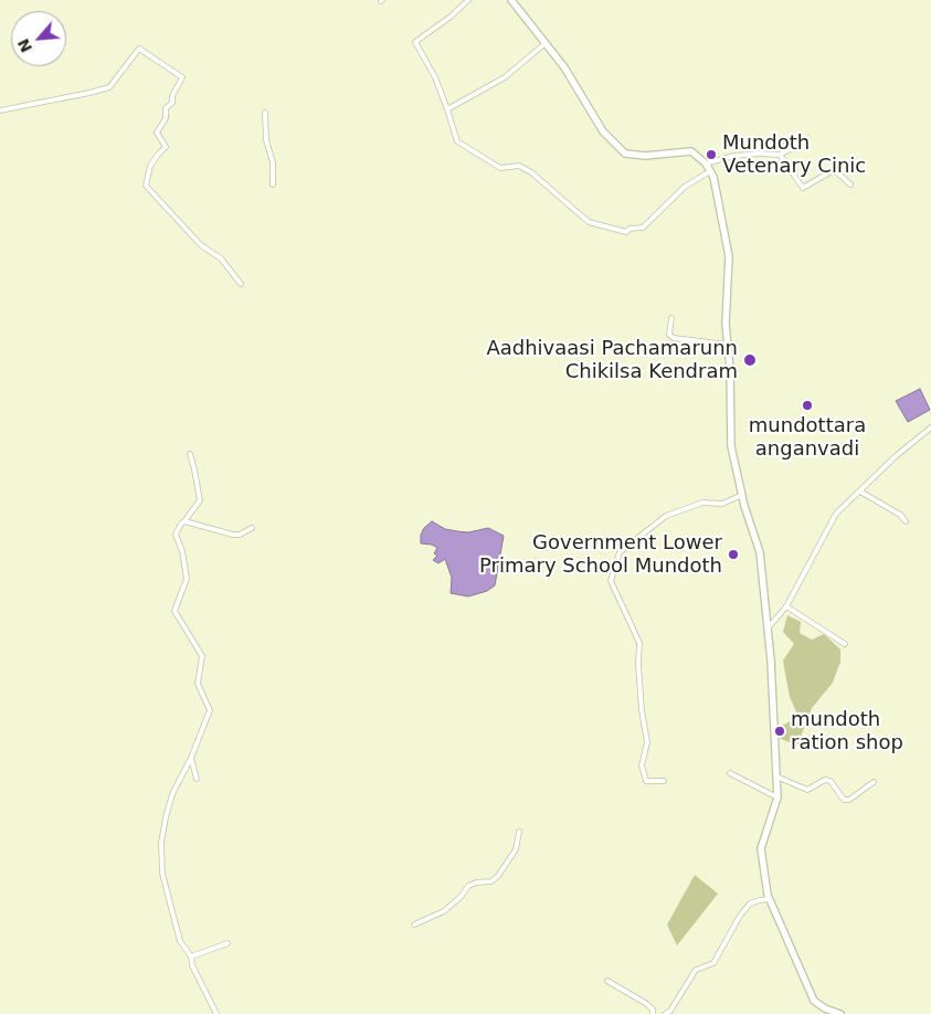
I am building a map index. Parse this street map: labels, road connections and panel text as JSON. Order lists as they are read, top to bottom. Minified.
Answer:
{"places":["Mundoth Vetenary Cinic","Aadhivaasi Pachamarunn Chikilsa Kendram","mundottara anganvadi","Government Lower Primary School Mundoth","mundoth ration shop"],"north":"bottom left"}
